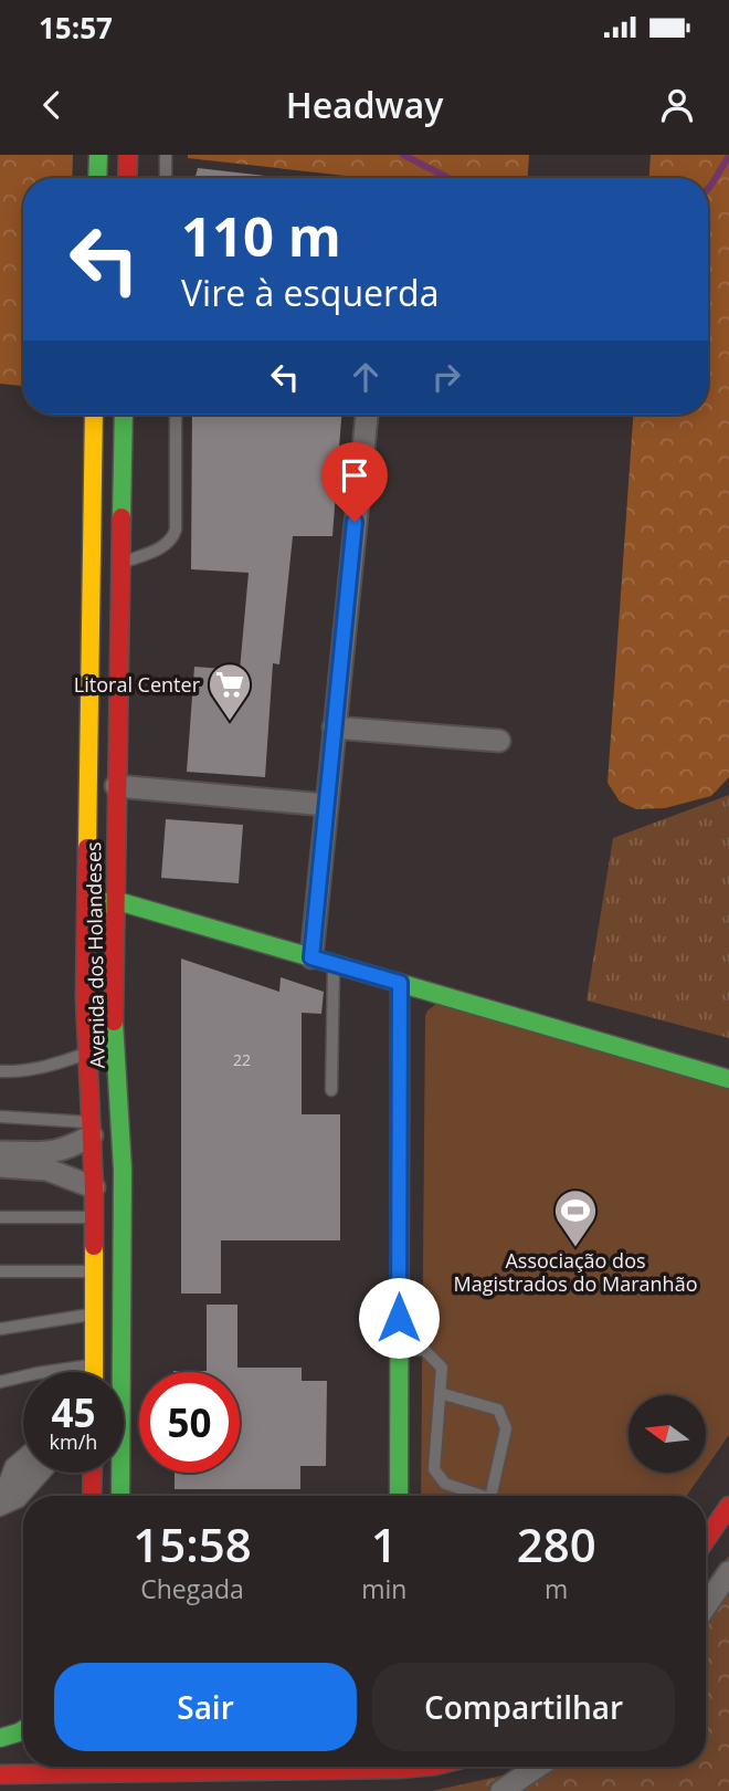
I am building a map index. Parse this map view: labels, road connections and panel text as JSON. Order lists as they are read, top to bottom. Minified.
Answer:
{"streets":{"main road":["Avenida dos Holandeses"]},"places":{"supermarket":["Litoral Center"],"sports":["Associação dos Magistrados do Maranhão"]},"house_numbers":["22"],"north":"left","page":{"status":"15:57","header":"Headway","turn":["110 m","Vire à esquerda"],"speed":"45 km/h","limit":"50","eta":["15:58","Chegada","1","min","280","m"],"buttons":["Sair","Compartilhar"]}}
